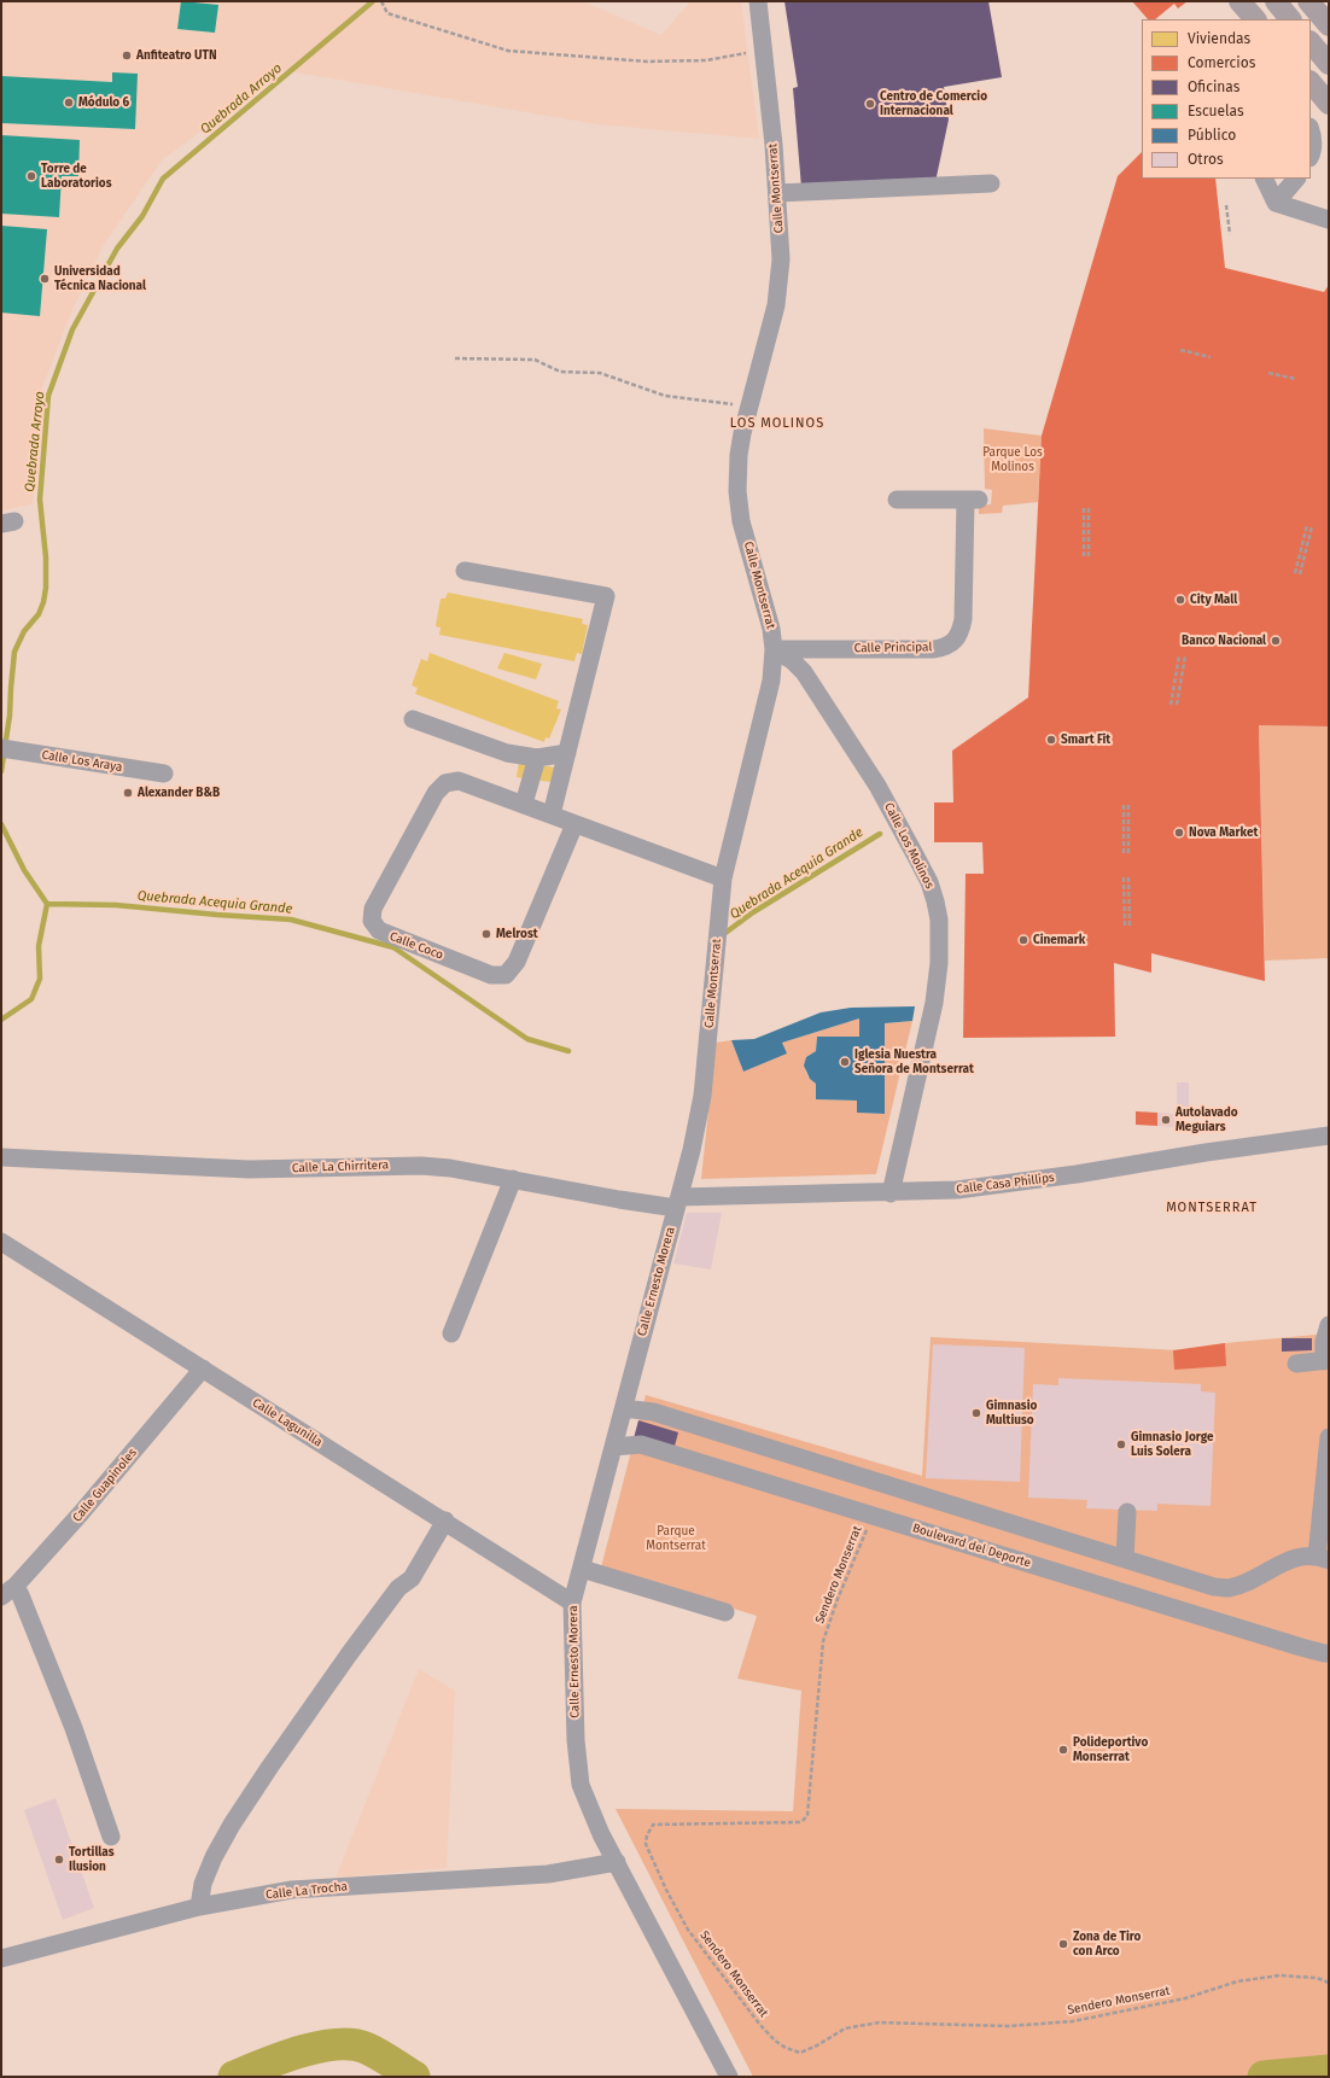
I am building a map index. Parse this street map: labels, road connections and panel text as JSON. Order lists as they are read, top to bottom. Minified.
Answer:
{"streets":{"street":["Calle Montserrat","Calle Principal","Calle Los Araya","Calle Los Molinos","Calle Coco","Calle La Chirritera","Calle Casa Phillips","Calle Ernesto Morera","Calle Lagunilla","Calle Guapinoles","Boulevard del Deporte","Calle La Trocha"],"path":["Sendero Monserrat"]},"crossings":[["Calle Montserrat","Calle Principal"],["Calle Montserrat","Calle Los Molinos"],["Calle Montserrat","Calle Coco"],["Calle Montserrat","Calle La Chirritera"],["Calle Montserrat","Calle Casa Phillips"],["Calle Montserrat","Calle Ernesto Morera"],["Calle Principal","Calle Los Molinos"],["Calle Los Molinos","Calle Casa Phillips"],["Calle La Chirritera","Calle Casa Phillips"],["Calle La Chirritera","Calle Ernesto Morera"],["Calle Casa Phillips","Calle Ernesto Morera"],["Calle Ernesto Morera","Calle Lagunilla"],["Calle Ernesto Morera","Boulevard del Deporte"],["Calle Ernesto Morera","Calle La Trocha"],["Calle Lagunilla","Calle Guapinoles"],["Boulevard del Deporte","Sendero Monserrat"]],"districts":["LOS MOLINOS","MONTSERRAT"],"water":["Quebrada Arroyo","Quebrada Acequia Grande"],"parks":["Parque Los Molinos","Parque Montserrat"],"places":["Anfiteatro UTN","Módulo 6","Centro de Comercio Internacional","Torre de Laboratorios","Universidad Técnica Nacional","City Mall","Banco Nacional","Smart Fit","Alexander B&B","Nova Market","Melrost","Cinemark","Iglesia Nuestra Señora de Montserrat","Autolavado Meguiars","Gimnasio Multiuso","Gimnasio Jorge Luis Solera","Polideportivo Monserrat","Tortillas Ilusion","Zona de Tiro con Arco"],"legend":["Viviendas","Comercios","Oficinas","Escuelas","Público","Otros"]}
